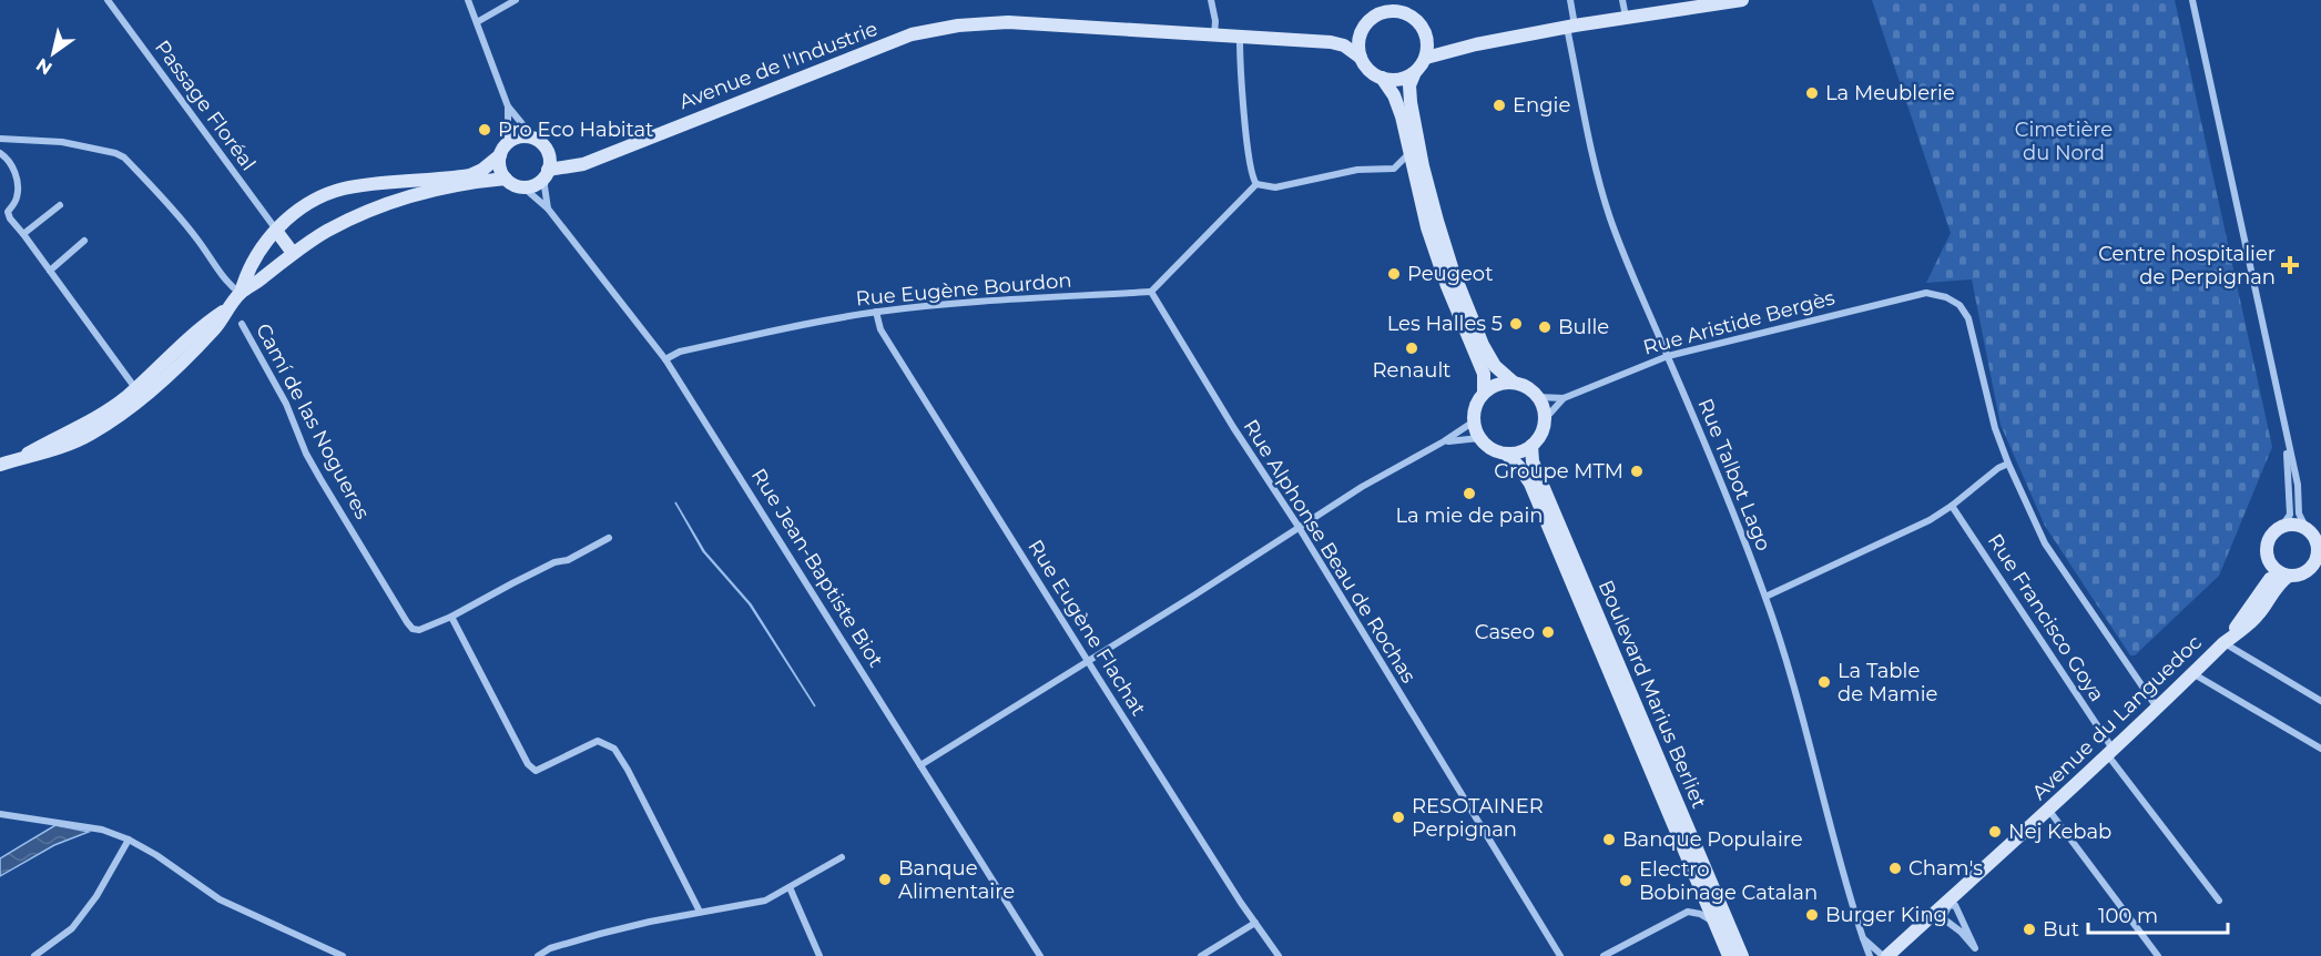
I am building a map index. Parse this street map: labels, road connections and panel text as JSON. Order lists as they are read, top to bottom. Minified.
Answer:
{"streets":{"main road":["Avenue de l'Industrie","Boulevard Marius Berliet","Avenue du Languedoc"],"street":["Passage Floréal","Rue Eugène Bourdon","Rue Aristide Bergès","Camí de las Nogueres","Rue Talbot Lago","Rue Alphonse Beau de Rochas","Rue Jean-Baptiste Biot","Rue Francisco Goya","Rue Eugène Flachat"]},"crossings":[["Avenue de l'Industrie","Rue Jean-Baptiste Biot"],["Rue Eugène Bourdon","Rue Alphonse Beau de Rochas"],["Rue Eugène Bourdon","Rue Jean-Baptiste Biot"],["Rue Eugène Bourdon","Rue Eugène Flachat"],["Rue Aristide Bergès","Rue Talbot Lago"],["Rue Aristide Bergès","Boulevard Marius Berliet"],["Rue Talbot Lago","Avenue du Languedoc"],["Rue Francisco Goya","Avenue du Languedoc"]],"parks":["Cimetière du Nord"],"places":{"other":["La Meublerie","Engie","Pro Eco Habitat","Peugeot","Les Halles 5","Bulle","Renault","Groupe MTM","La mie de pain","Caseo","La Table de Mamie","RESOTAINER Perpignan","Nej Kebab","Banque Populaire","Cham's","Banque Alimentaire","Electro Bobinage Catalan","Burger King","But"],"health":["Centre hospitalier de Perpignan"]},"scale_bar":"100 m","north":"bottom left"}
